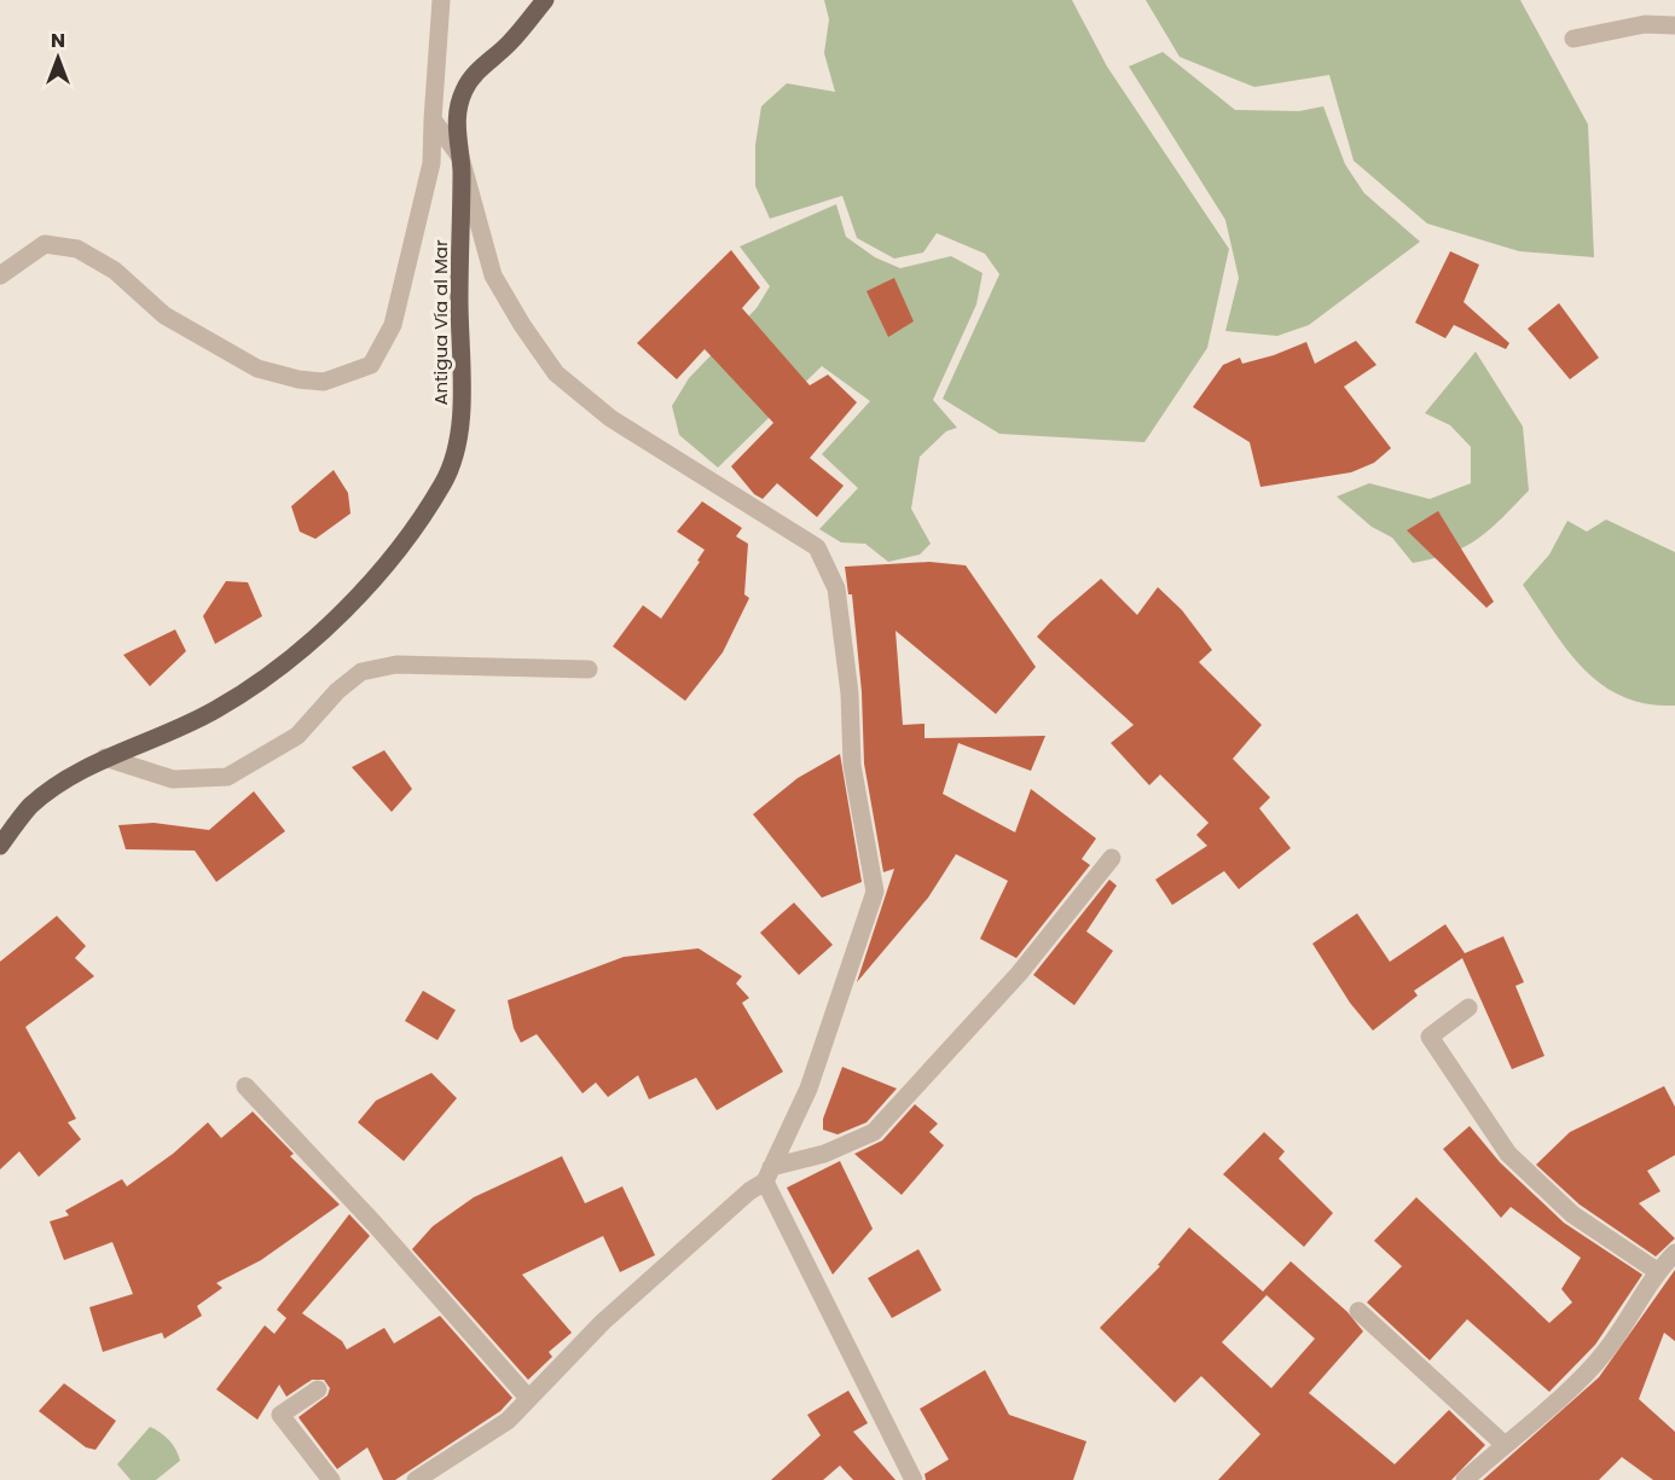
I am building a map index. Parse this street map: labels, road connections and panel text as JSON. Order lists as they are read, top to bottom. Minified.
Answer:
{"streets":{"main road":["Antigua Vía al Mar"]},"north":"top"}
